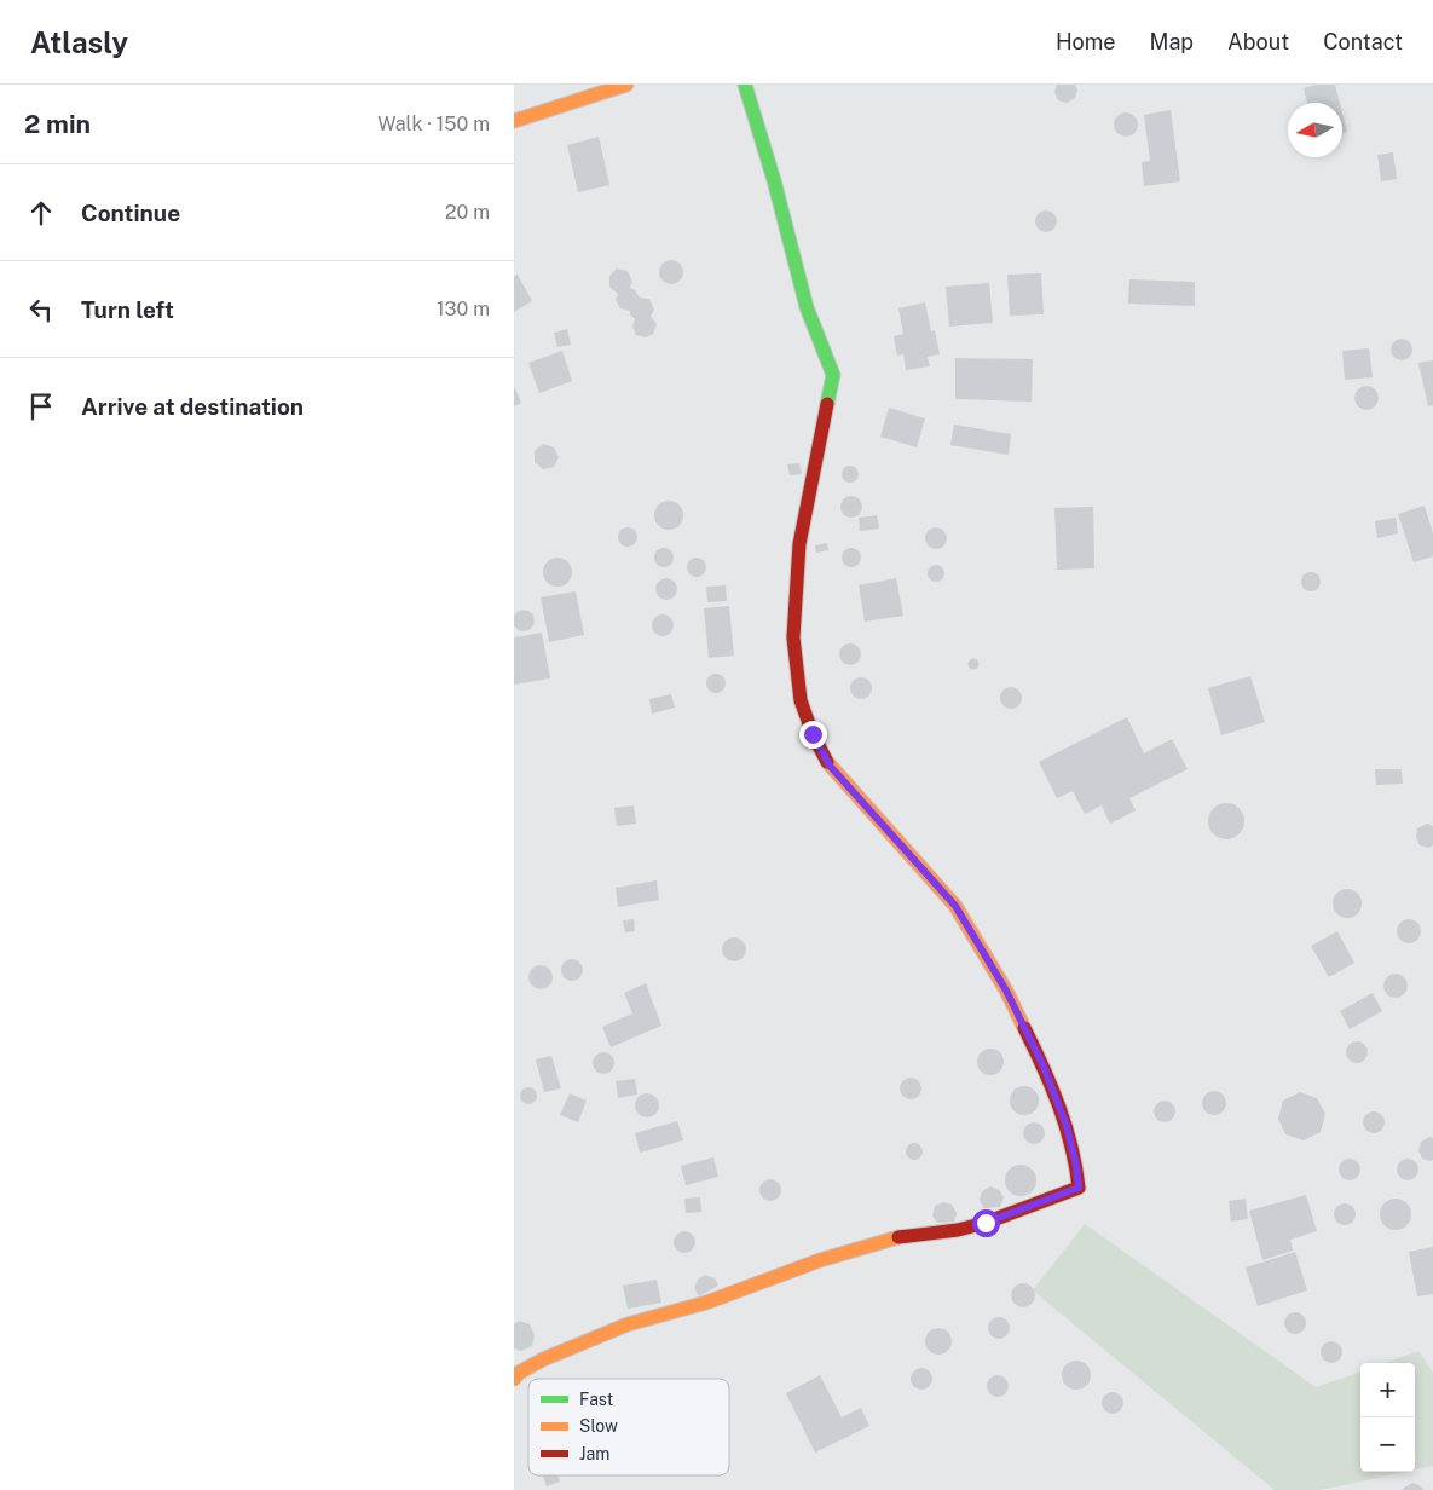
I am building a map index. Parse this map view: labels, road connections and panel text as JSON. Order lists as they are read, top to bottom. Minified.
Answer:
{"legend":["Fast","Slow","Jam"],"north":"left","page":{"header":"Atlasly","nav":["Home","Map","About","Contact"],"heading":["2 min","Walk · 150 m"],"list":[["Continue","20 m"],["Turn left","130 m"],"Arrive at destination"],"map_buttons":["+","−"]}}
